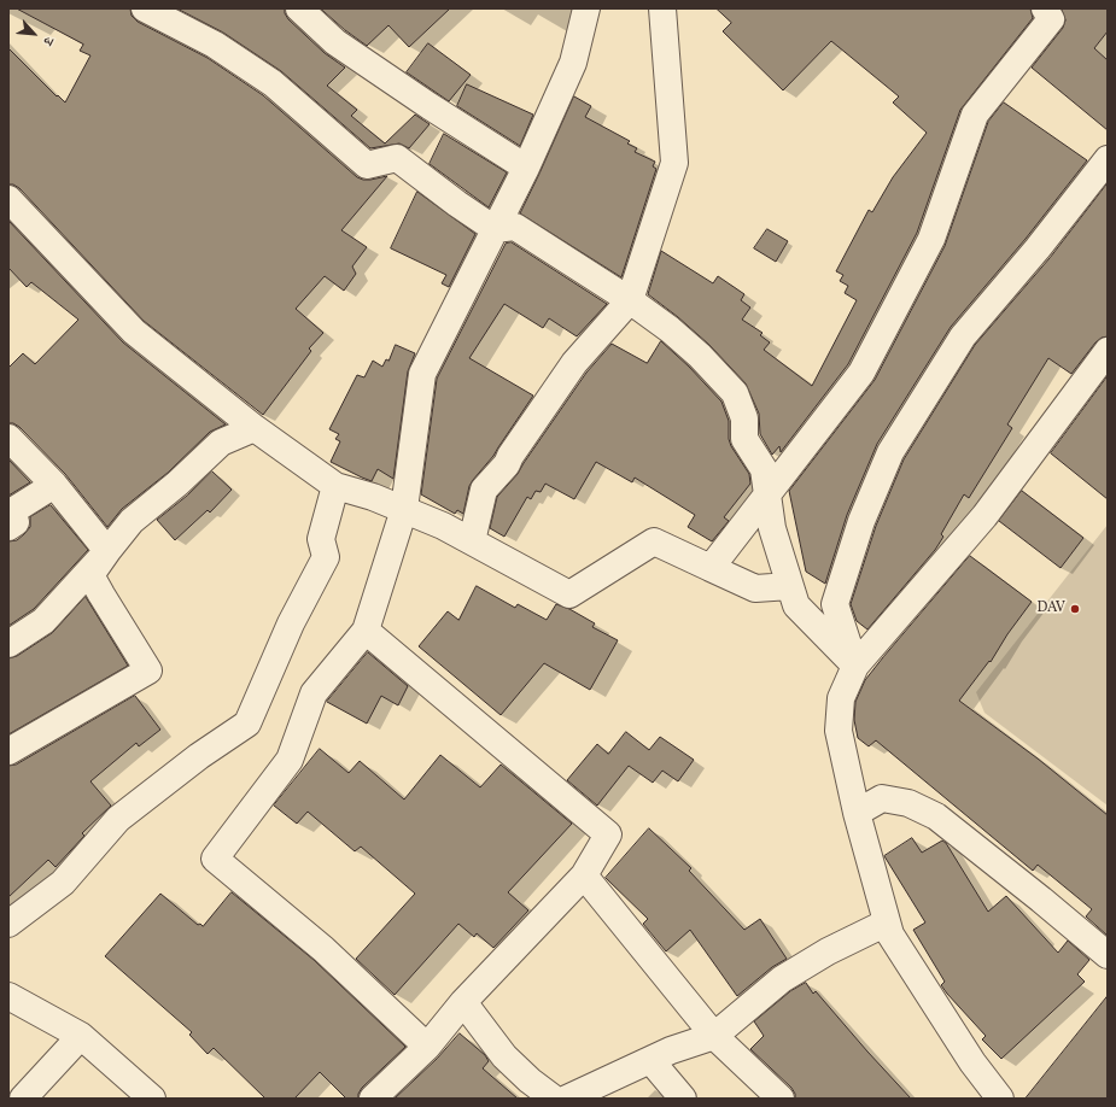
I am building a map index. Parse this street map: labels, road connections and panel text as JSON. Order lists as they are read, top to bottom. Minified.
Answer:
{"places":["DAV"],"north":"bottom right"}
